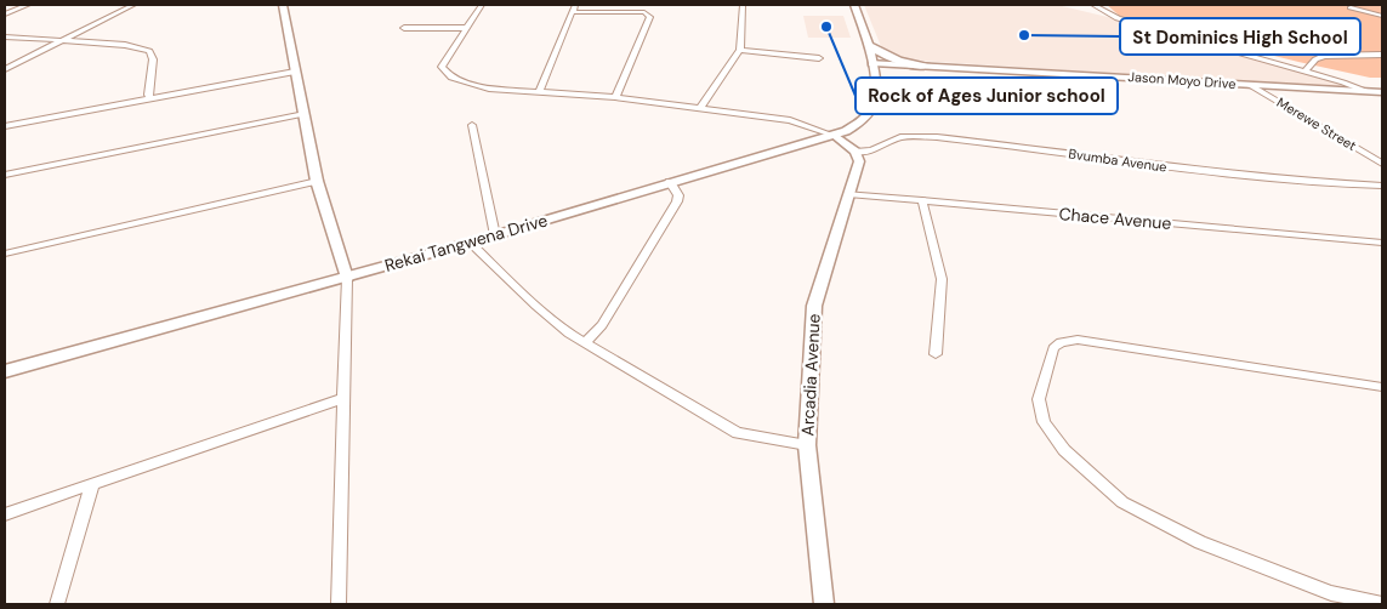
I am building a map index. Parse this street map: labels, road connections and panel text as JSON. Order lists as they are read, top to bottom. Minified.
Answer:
{"streets":{"main road":["Rekai Tangwena Drive"],"street":["Jason Moyo Drive","Merewe Street","Bvumba Avenue","Chace Avenue","Arcadia Avenue"]},"crossings":[["Jason Moyo Drive","Merewe Street"],["Jason Moyo Drive","Rekai Tangwena Drive"],["Bvumba Avenue","Arcadia Avenue"],["Chace Avenue","Arcadia Avenue"]],"places":["Rock of Ages Junior school","St Dominics High School"]}
